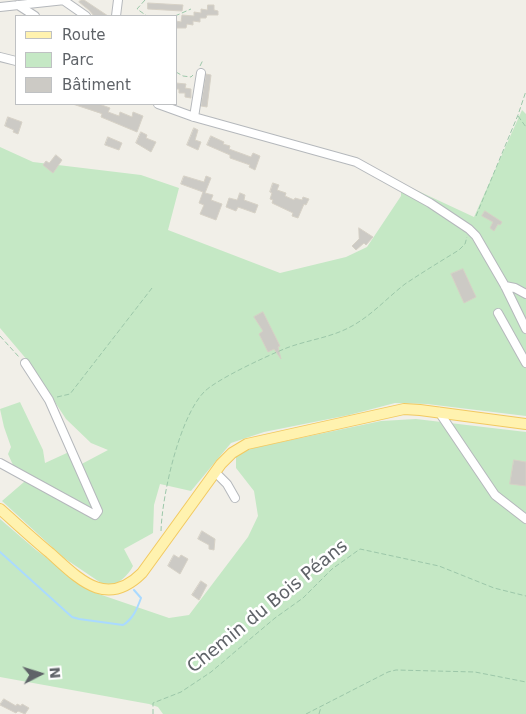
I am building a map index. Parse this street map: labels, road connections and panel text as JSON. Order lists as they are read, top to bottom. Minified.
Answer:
{"streets":{"path":["Chemin du Bois Péans"]},"legend":["Route","Parc","Bâtiment"],"north":"right"}
